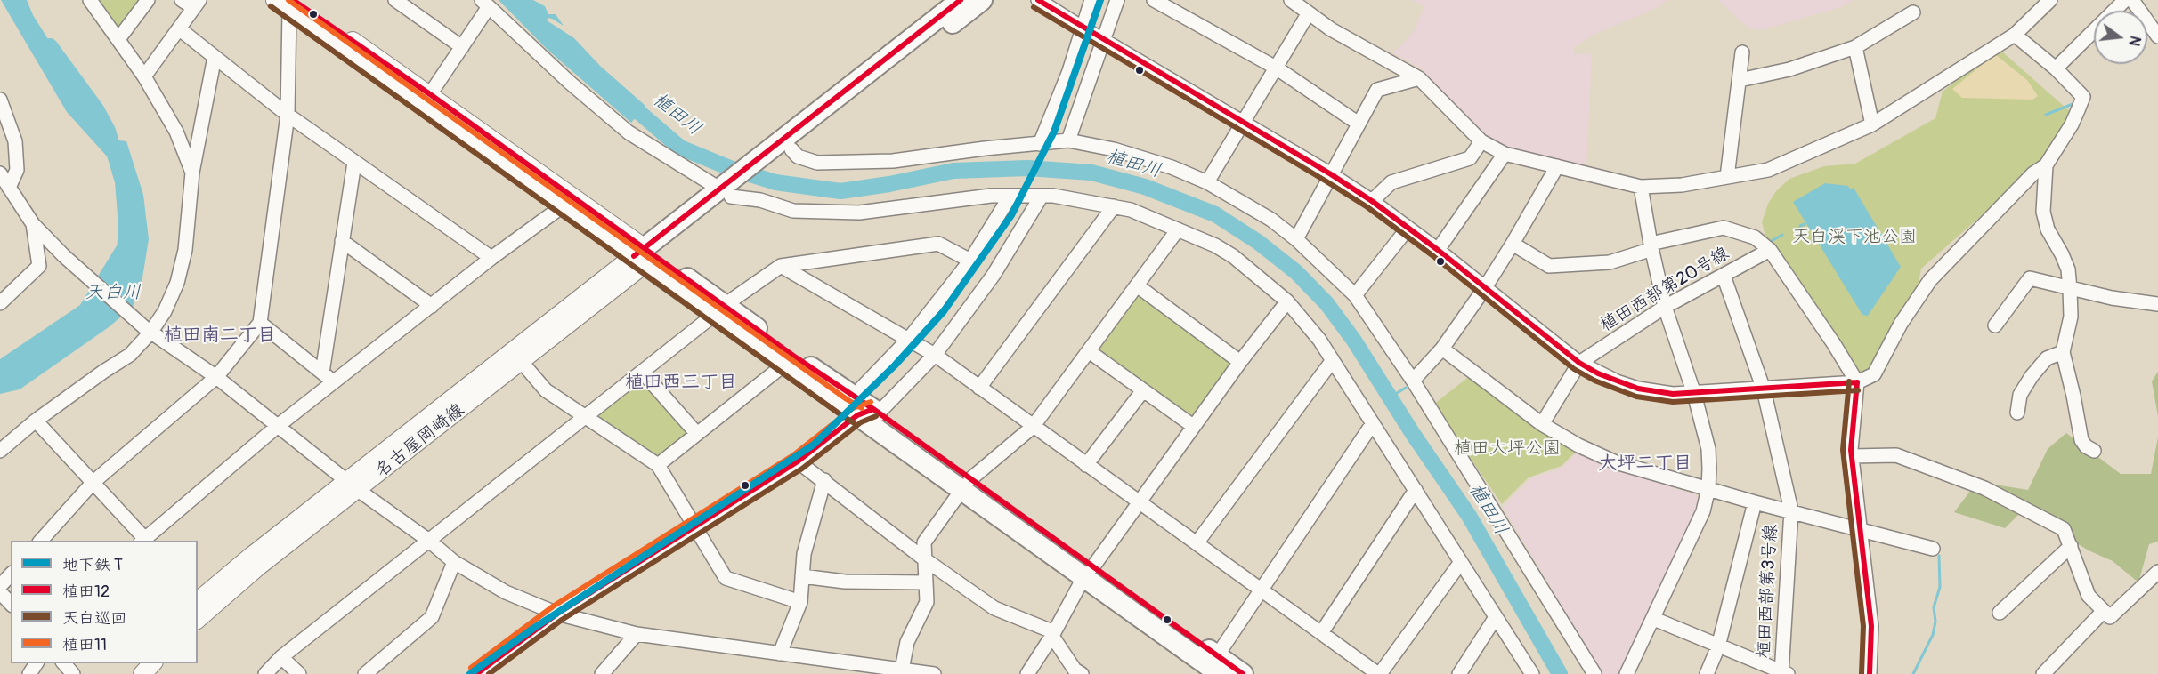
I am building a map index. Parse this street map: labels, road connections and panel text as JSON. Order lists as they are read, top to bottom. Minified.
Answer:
{"streets":{"main road":["名古屋岡崎線"],"street":["植田西部第20号線","植田西部第3号線"]},"crossings":[["植田西部第20号線","植田西部第3号線"]],"districts":["植田南二丁目","植田西三丁目","大坪二丁目"],"water":["植田川","天白川"],"parks":["天白渓下池公園","植田大坪公園"],"lines":["metro line T","transit line 植田12","transit line 植田11","transit line 天白巡回"],"legend":["地下鉄 T","植田12","天白巡回","植田11"],"north":"right"}
